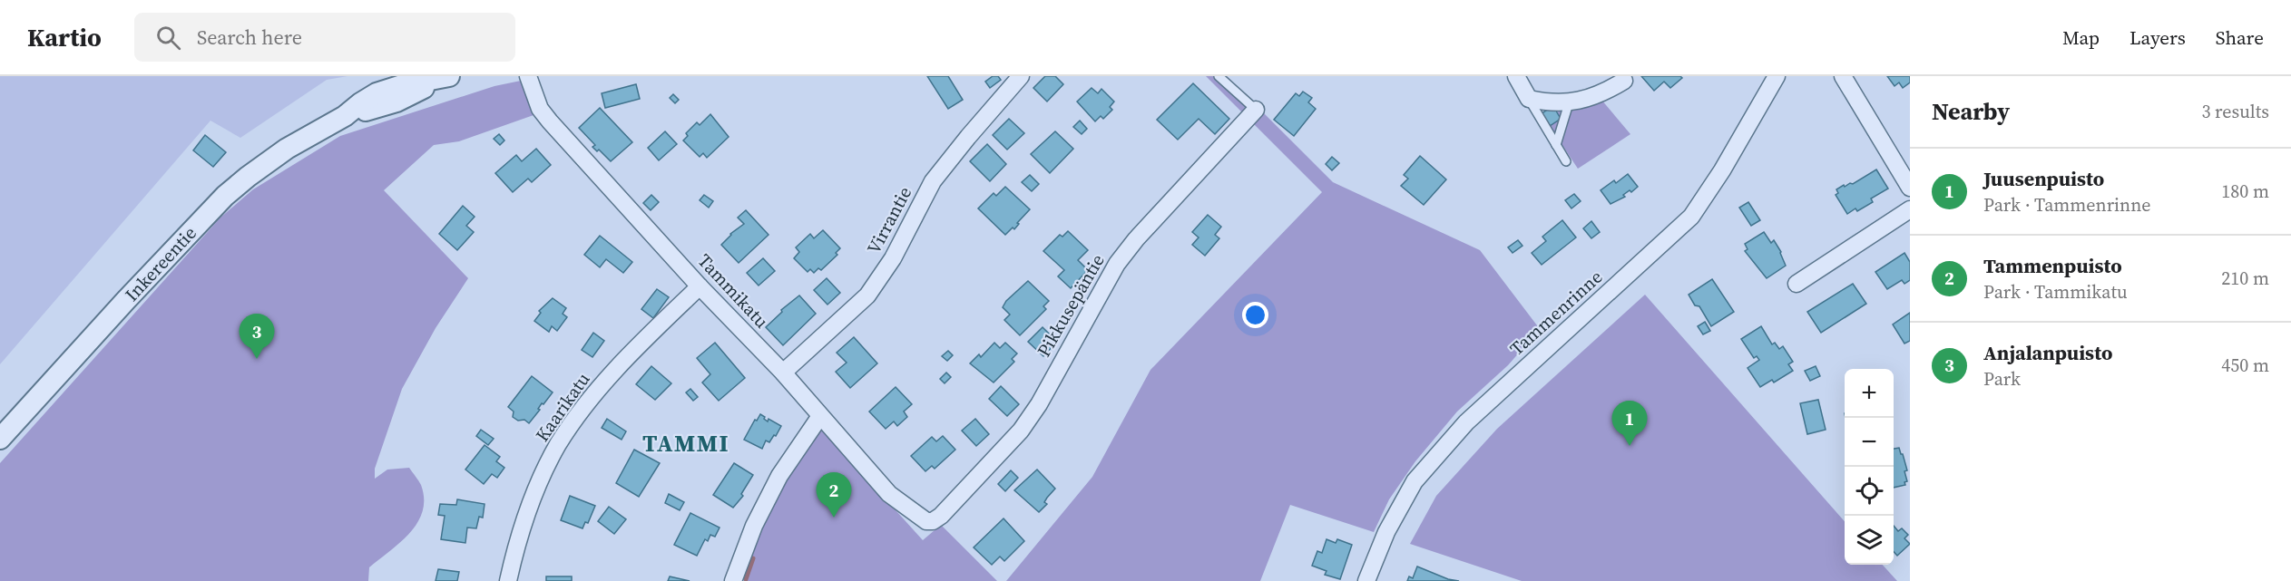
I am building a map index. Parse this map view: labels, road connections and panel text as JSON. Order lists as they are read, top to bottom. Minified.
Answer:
{"streets":{"street":["Virrantie","Inkereentie","Tammikatu","Pikkusepäntie","Tammenrinne","Kaarikatu"]},"crossings":[["Virrantie","Tammikatu"],["Tammikatu","Pikkusepäntie"],["Tammikatu","Kaarikatu"]],"districts":["TAMMI"],"page":{"header":"Kartio","search":"Search here","nav":["Map","Layers","Share"],"heading":["Nearby","3 results"],"list":[{"mark":"1","name":"Juusenpuisto","note":"Park · Tammenrinne","value":"180 m"},{"mark":"2","name":"Tammenpuisto","note":"Park · Tammikatu","value":"210 m"},{"mark":"3","name":"Anjalanpuisto","note":"Park","value":"450 m"}],"pins":["3","1","2"],"map_buttons":["+","−"]}}
